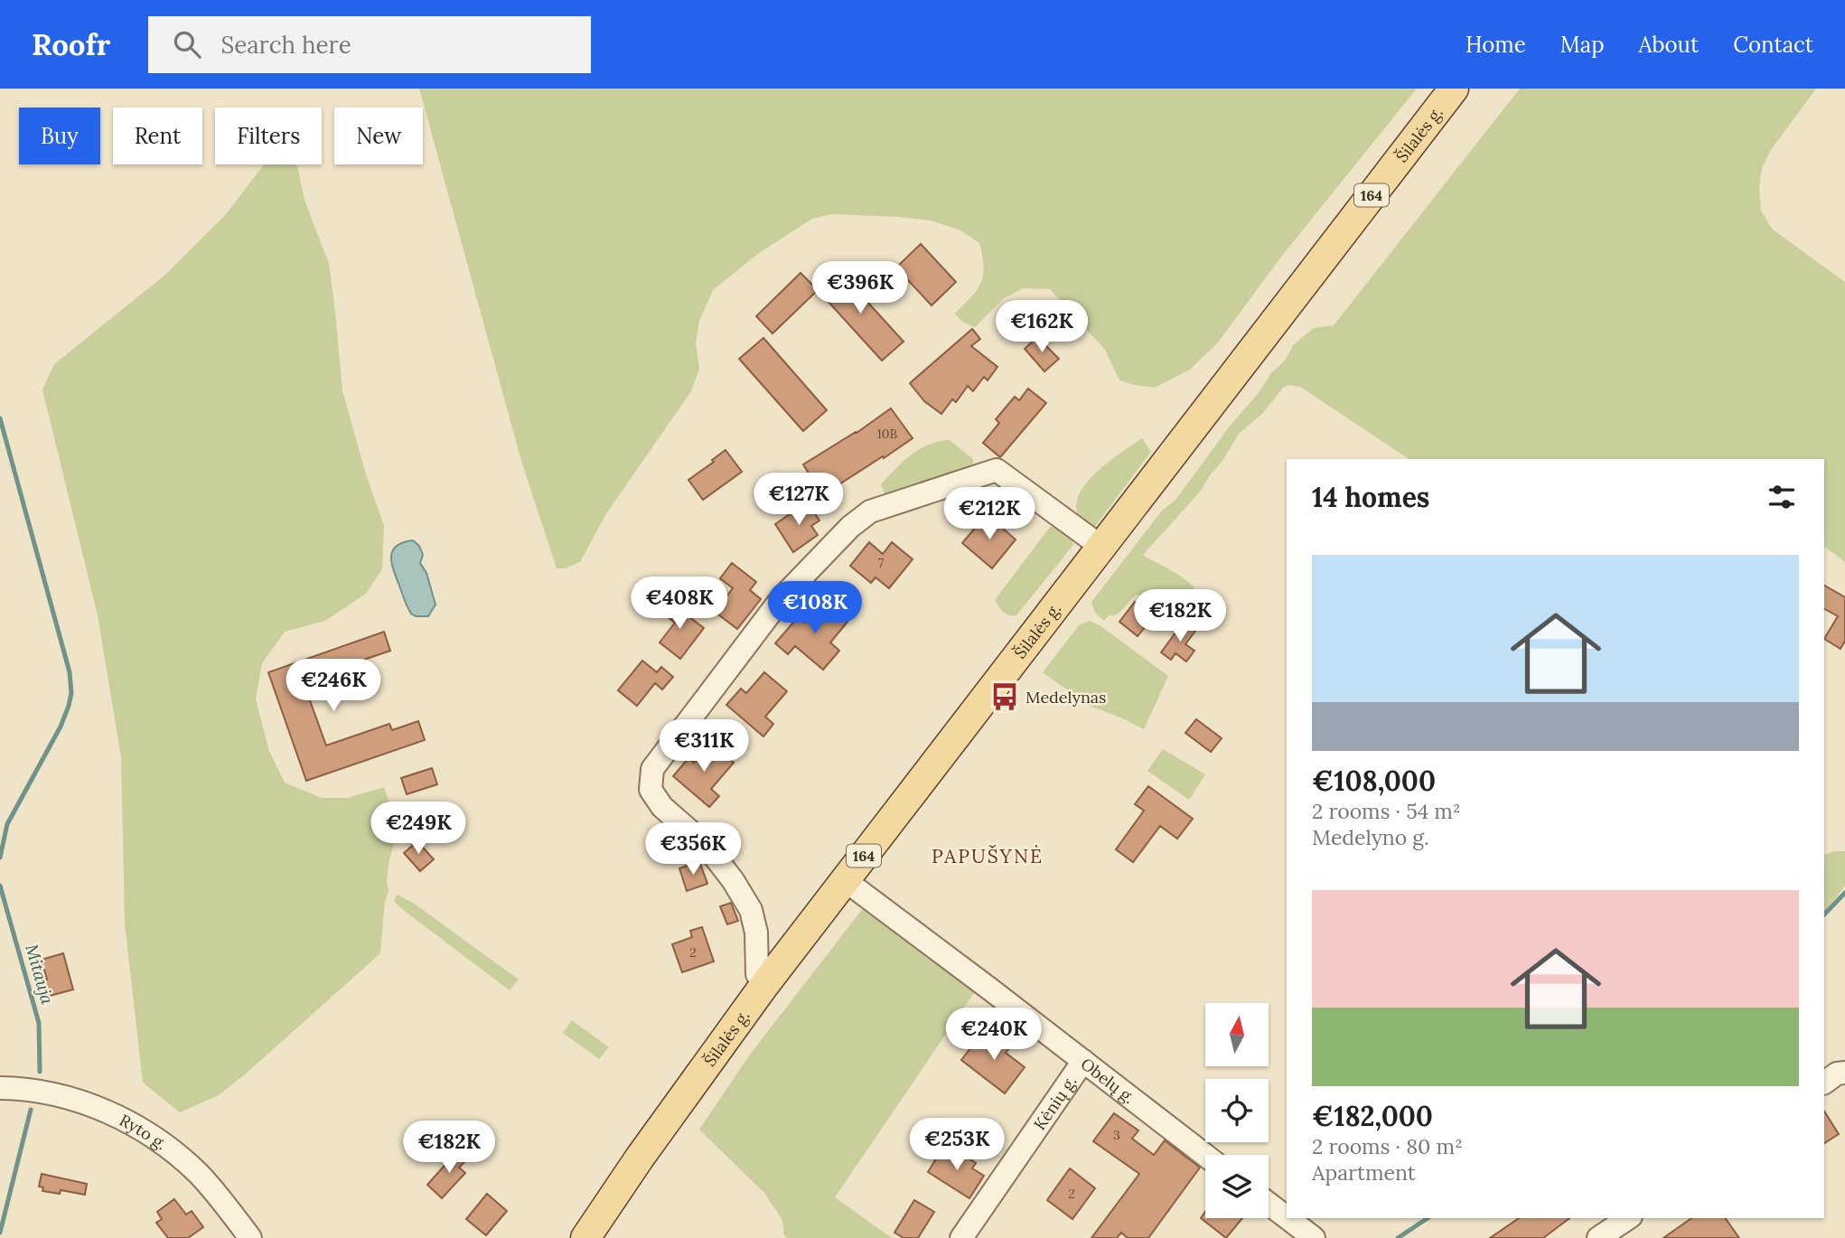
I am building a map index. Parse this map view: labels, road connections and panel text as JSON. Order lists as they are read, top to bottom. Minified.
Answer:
{"streets":{"main road":["Šilalės g.","164"],"street":["Obelų g.","Kėnių g.","Ryto g."]},"crossings":[["Šilalės g.","Obelų g."],["Obelų g.","Kėnių g."]],"districts":["PAPUŠYNĖ"],"water":["Mitauja"],"places":{"bus stop":["Medelynas"]},"house_numbers":["10B","7","2","3","2"],"north":"top","page":{"header":"Roofr","search":"Search here","nav":["Home","Map","About","Contact"],"chip":["Buy","Rent","Filters","New"],"price":["€396K","€162K","€127K","€212K","€408K","€108K","€182K","€246K","€311K","€249K","€356K","€240K","€253K","€182K"],"heading":"14 homes","list":[{"name":"€108,000","note":"2 rooms · 54 m² · Medelyno g."},{"name":"€182,000","note":"2 rooms · 80 m² · Apartment"}]}}
